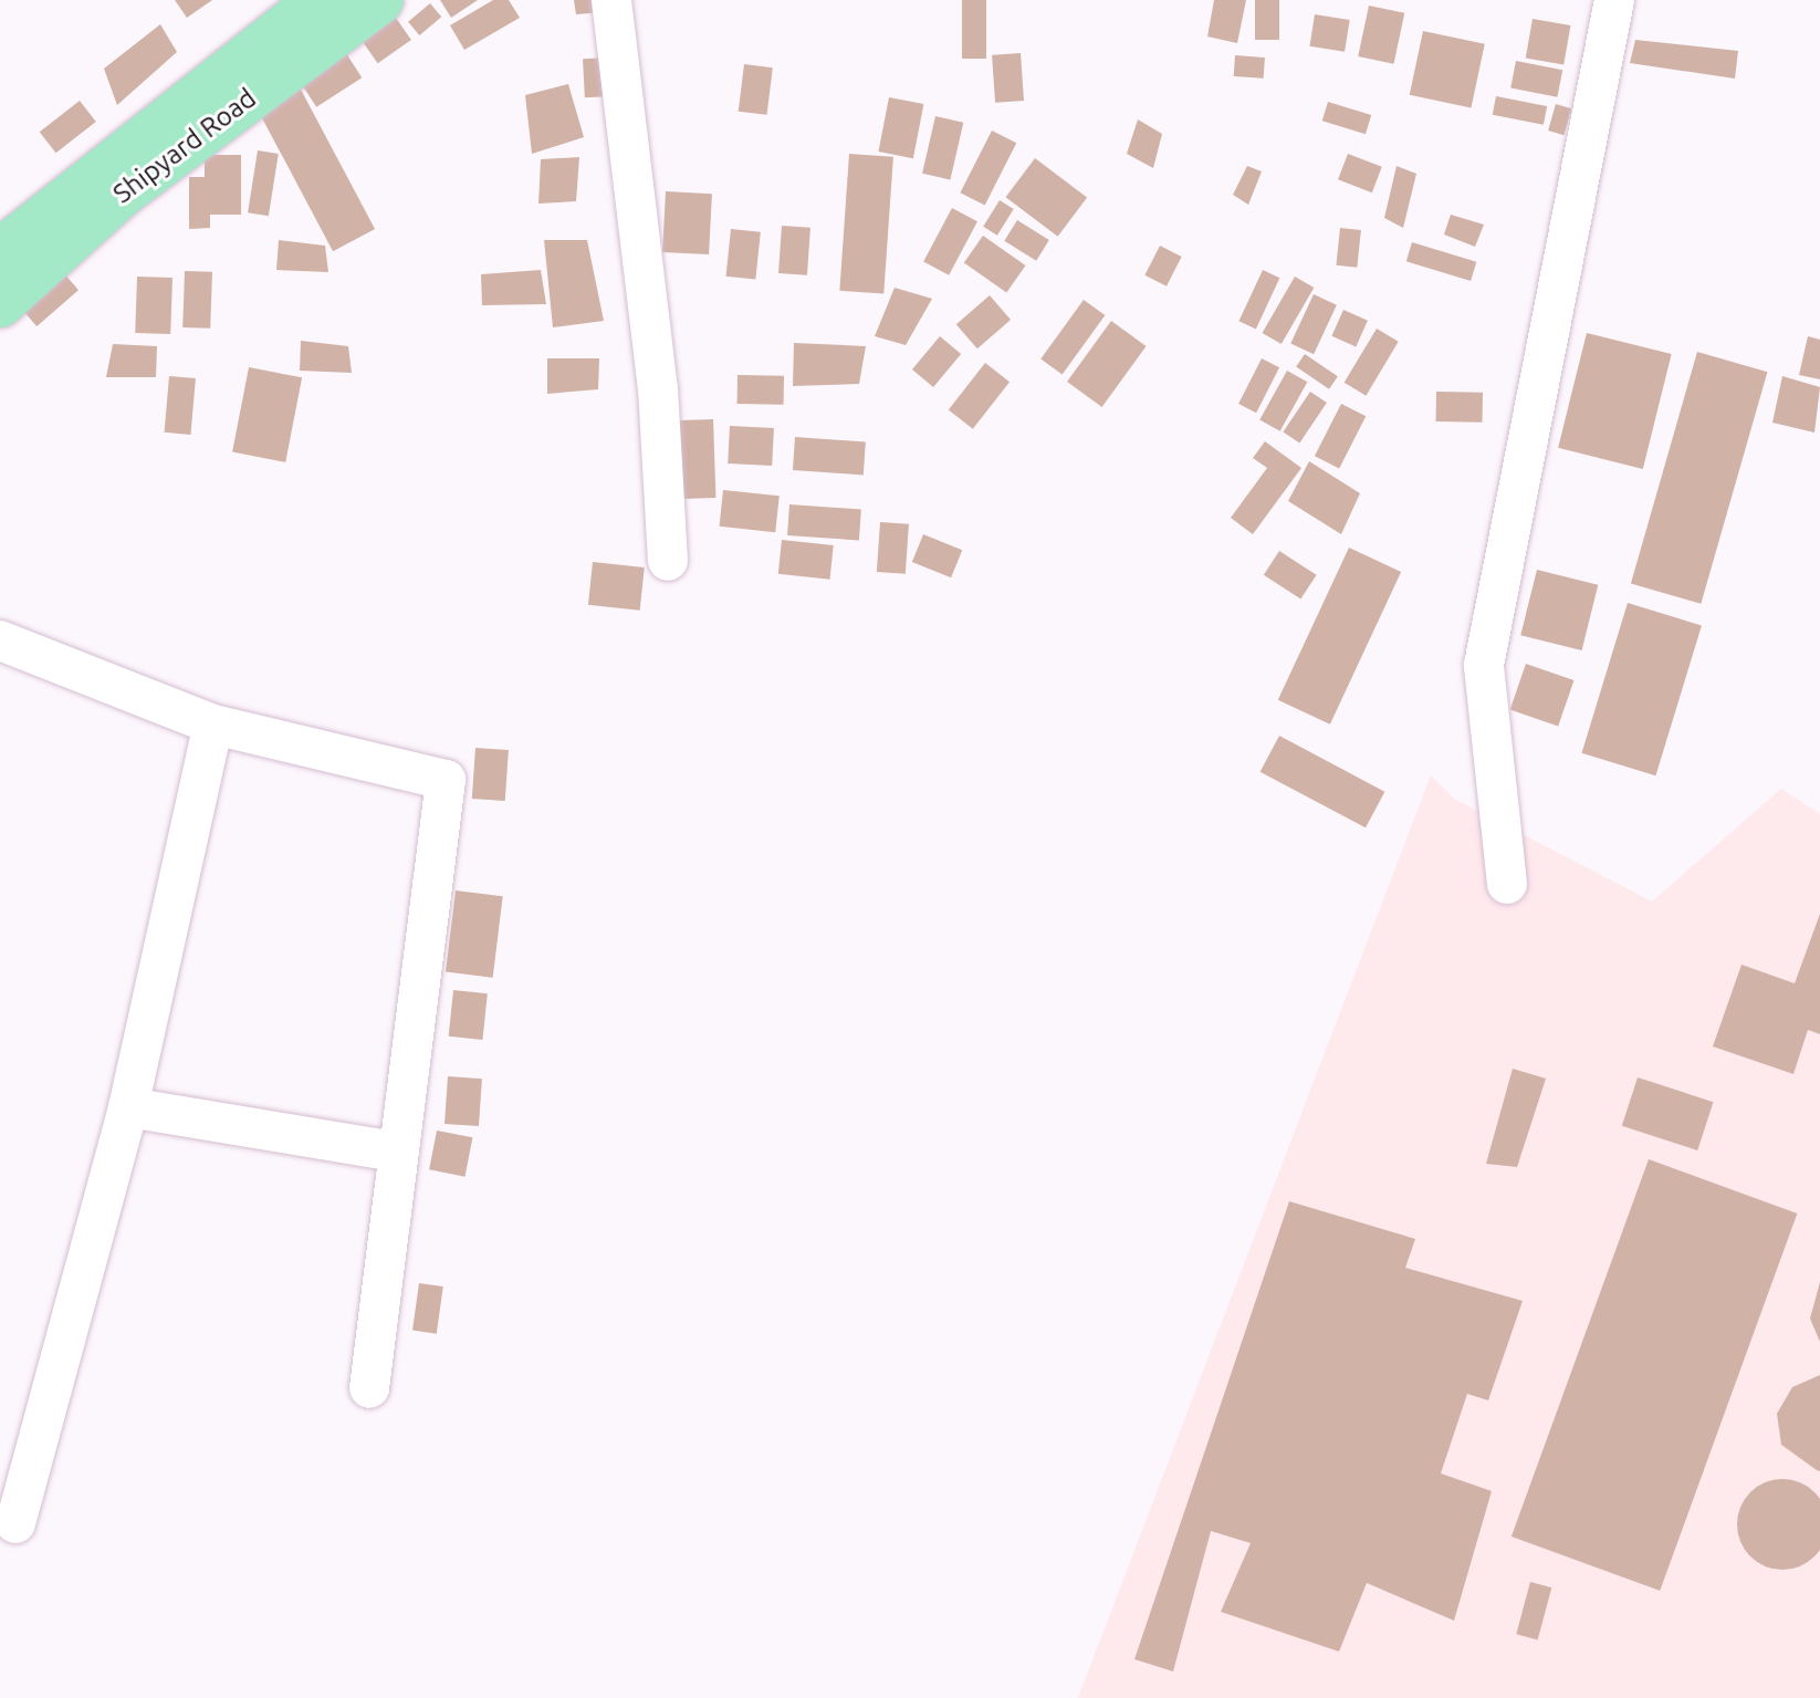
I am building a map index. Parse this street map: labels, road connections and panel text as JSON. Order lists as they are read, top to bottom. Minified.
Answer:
{"streets":{"main road":["Shipyard Road"]}}
